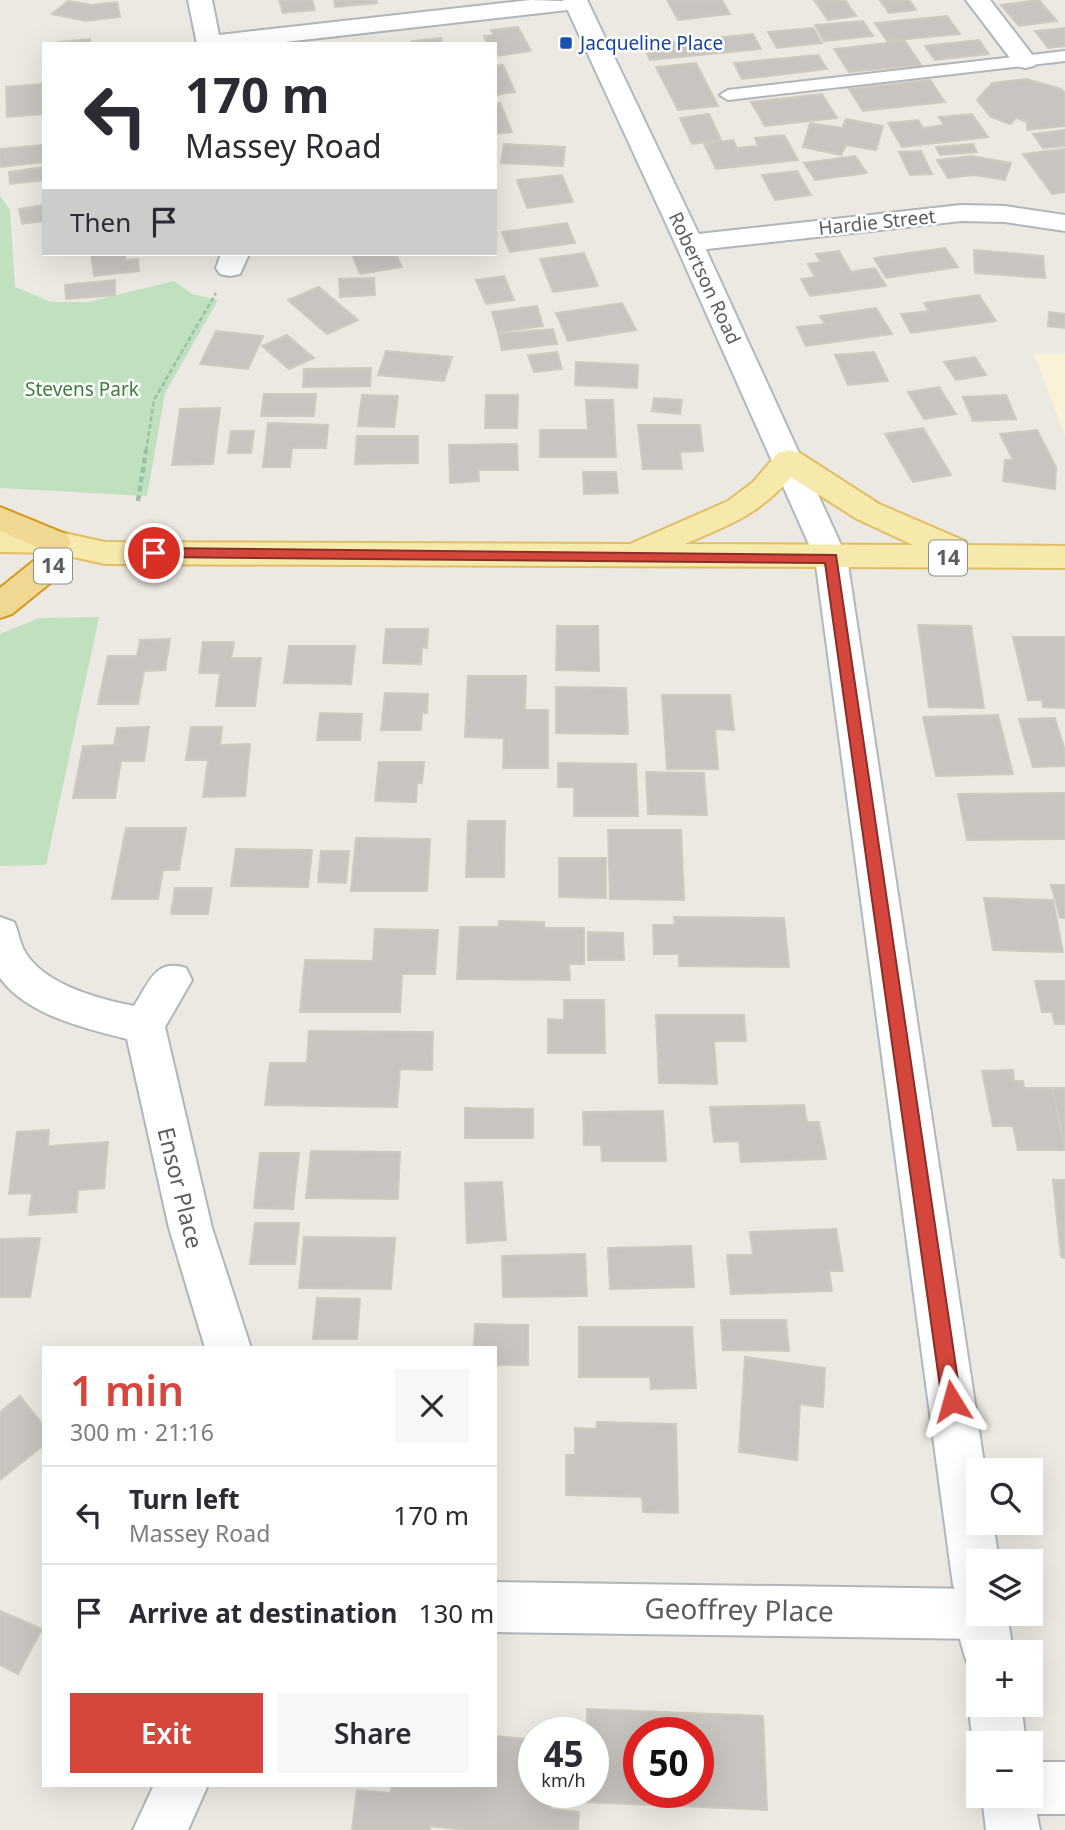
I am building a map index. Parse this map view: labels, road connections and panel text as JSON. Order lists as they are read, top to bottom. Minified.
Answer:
{"streets":{"main road":["Hardie Street","Robertson Road","14","Ensor Place","Geoffrey Place"]},"crossings":[["Hardie Street","Robertson Road"],["Robertson Road","14"]],"parks":["Stevens Park"],"places":{"transit":["Jacqueline Place"]},"page":{"turn":["170 m","Massey Road"],"then":"Then","heading":["1 min","300 m · 21:16"],"map_buttons":["+","−"],"list":[{"name":"Turn left","note":"Massey Road","value":"170 m"},{"name":"Arrive at destination","value":"130 m"}],"buttons":["Exit","Share"],"speed":"45 km/h","limit":"50"}}
